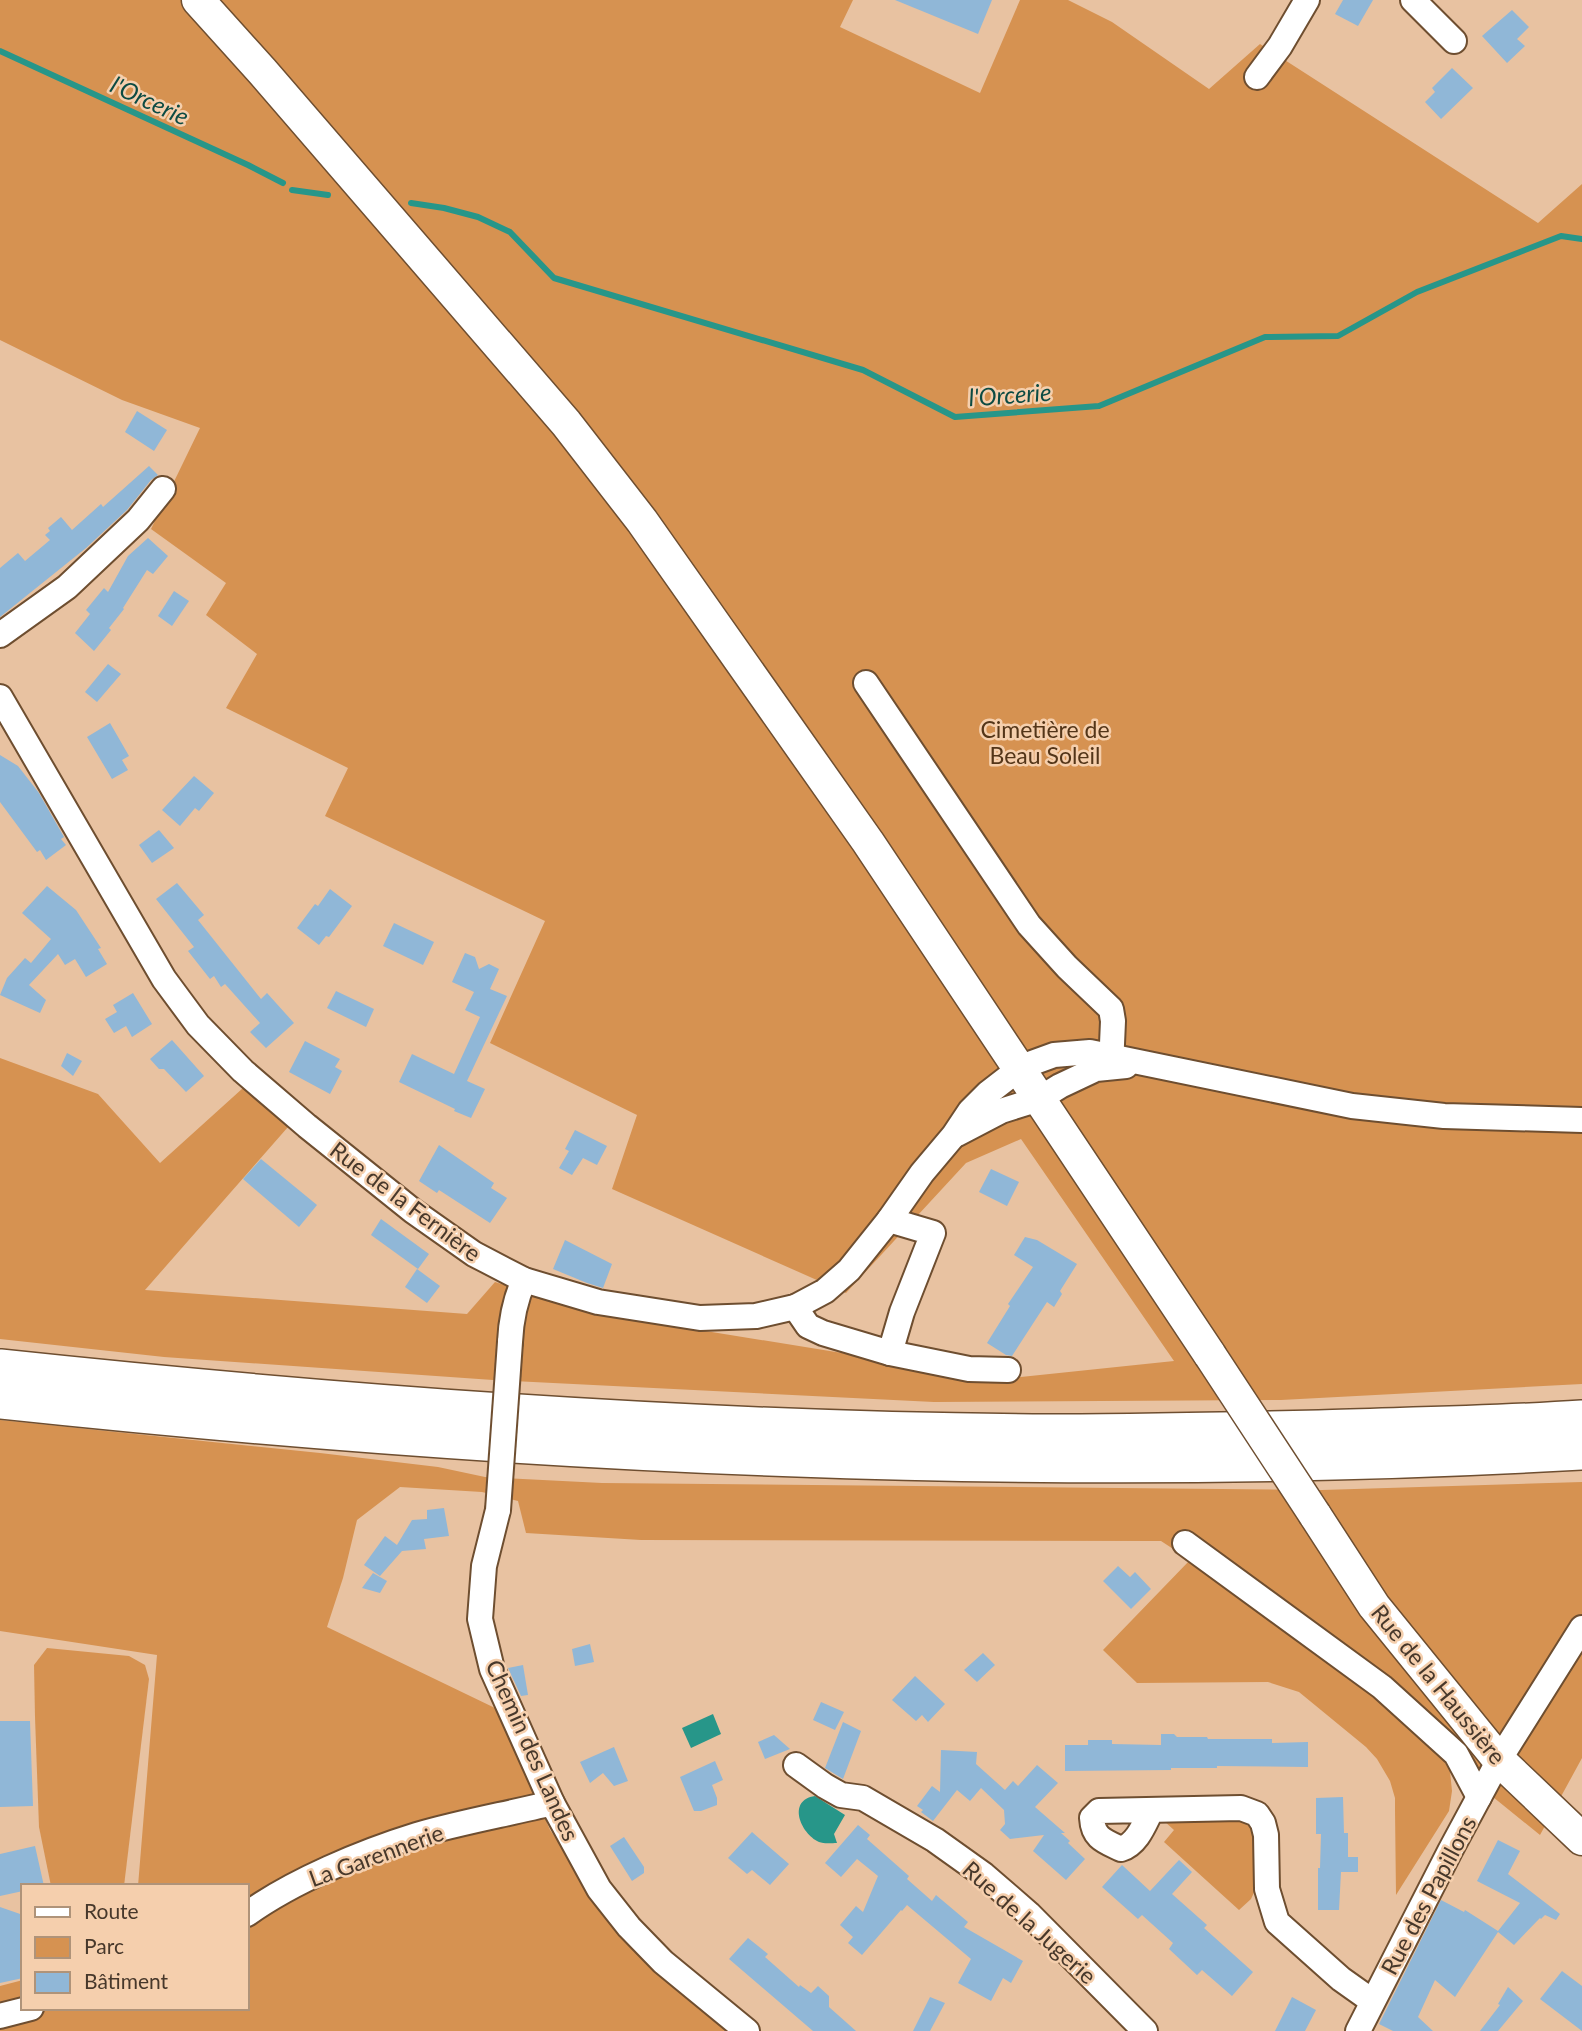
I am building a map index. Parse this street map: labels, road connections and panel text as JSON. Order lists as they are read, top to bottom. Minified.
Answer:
{"streets":{"main road":["Rue de la Haussière"],"street":["Rue de la Fernière","Chemin des Landes","La Garennerie","Rue des Papillons","Rue de la Jugerie"]},"crossings":[["Rue de la Fernière","Rue de la Haussière"],["Rue de la Fernière","Chemin des Landes"],["Rue de la Haussière","Rue des Papillons"],["Chemin des Landes","La Garennerie"]],"water":["l'Orcerie"],"parks":["Cimetière de Beau Soleil"],"legend":["Route","Parc","Bâtiment"]}
